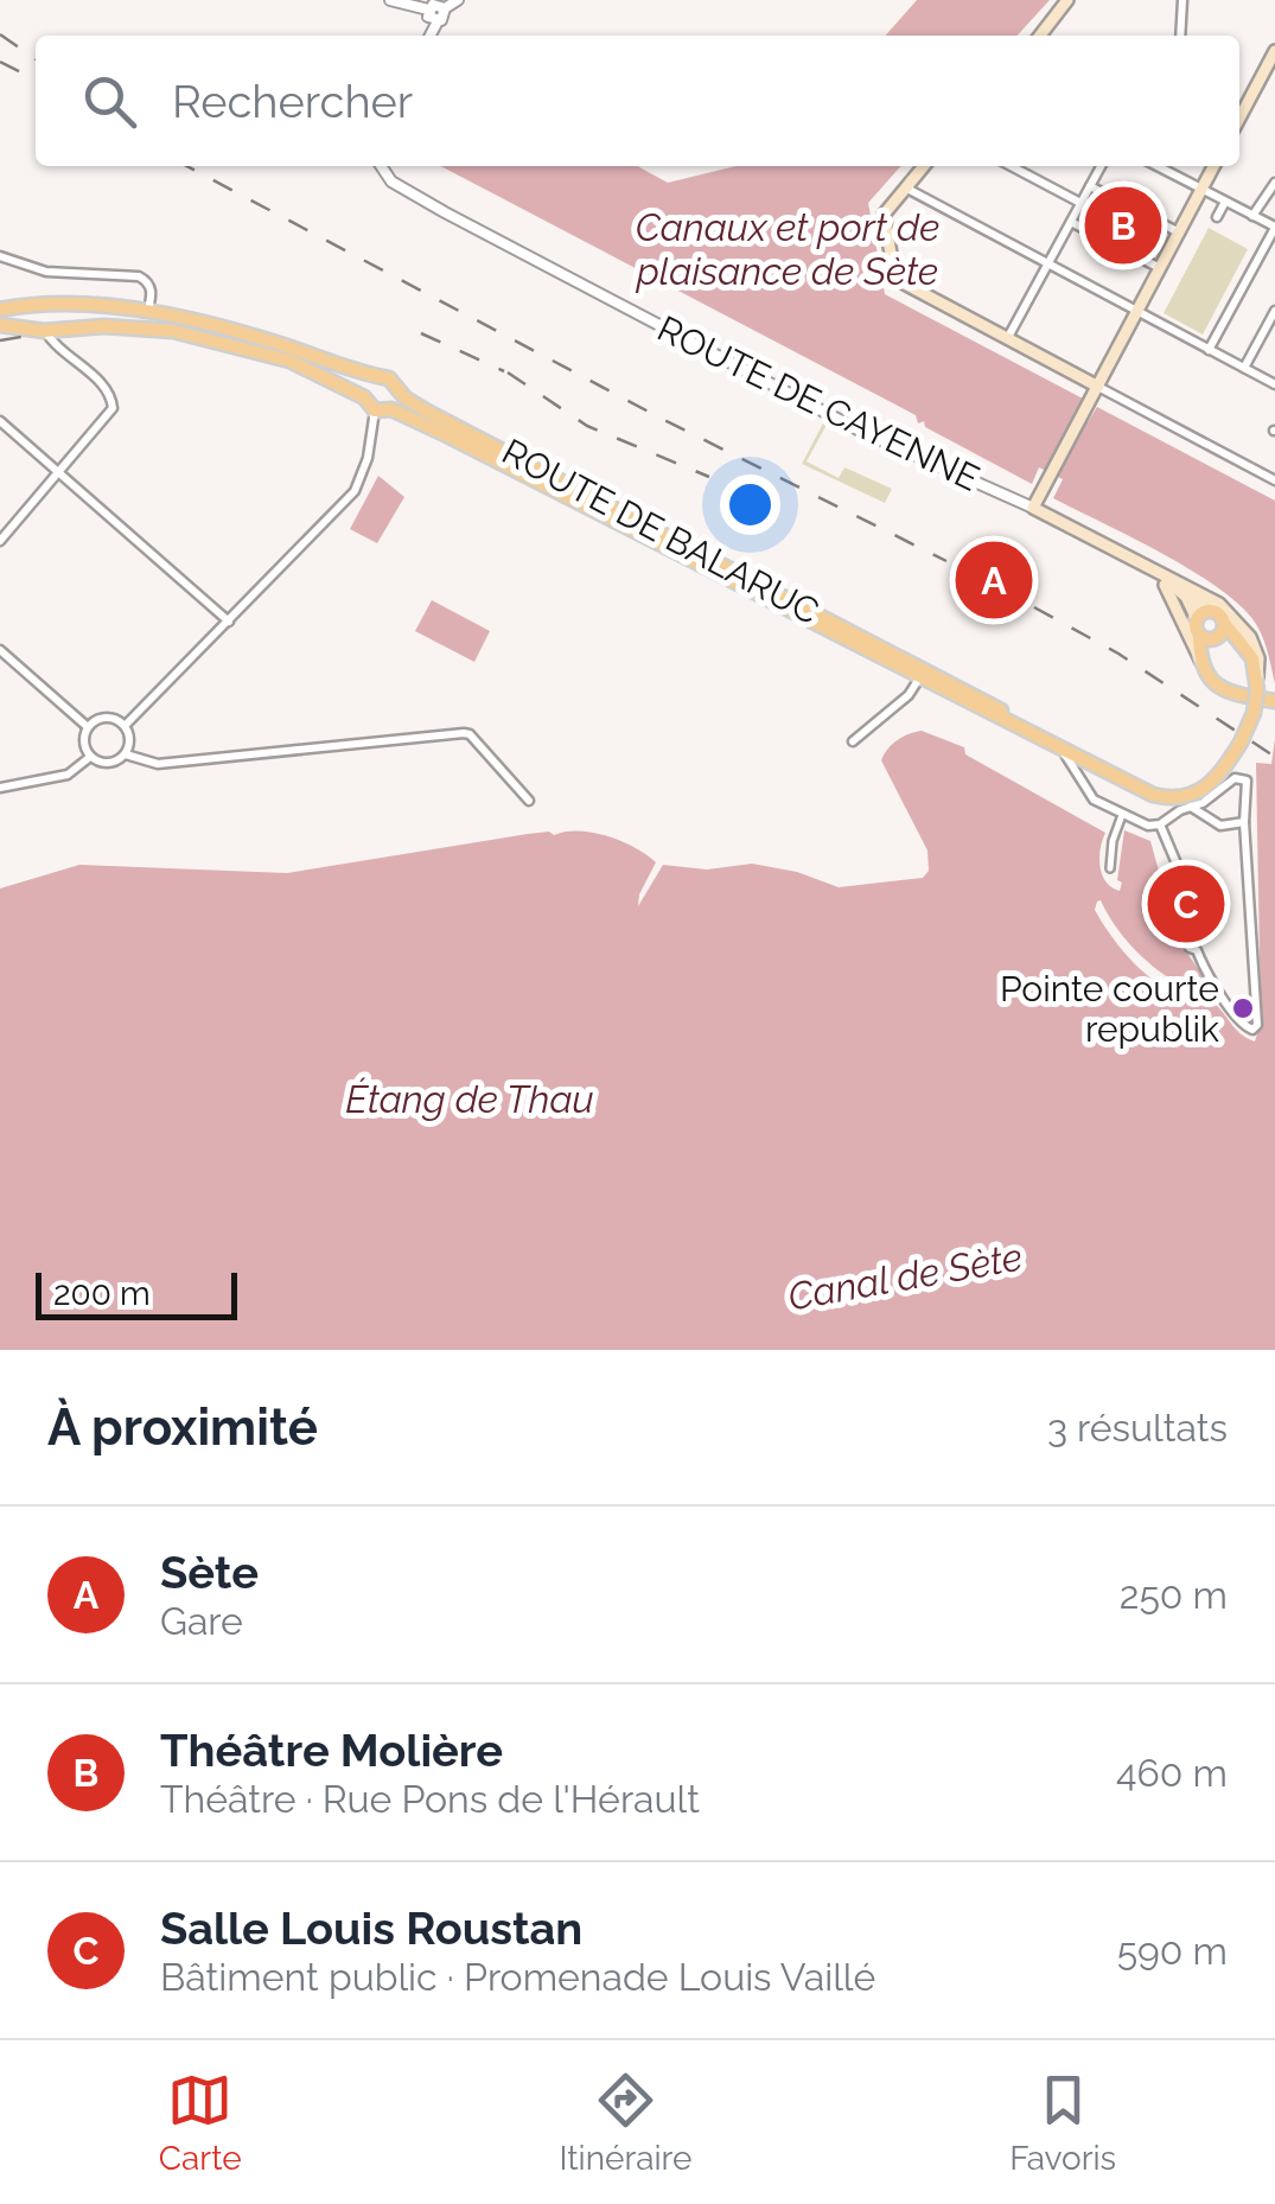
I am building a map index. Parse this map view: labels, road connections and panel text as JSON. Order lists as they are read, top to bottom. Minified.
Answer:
{"streets":{"main road":["ROUTE DE BALARUC"],"street":["ROUTE DE CAYENNE"]},"water":["Canaux et port de plaisance de Sète","Étang de Thau","Canal de Sète"],"places":["Pointe courte republik"],"scale_bar":"200 m","page":{"search":"Rechercher","pins":["B","A","C"],"scale":"200 m","heading":["À proximité","3 résultats"],"list":[{"mark":"A","name":"Sète","note":"Gare","value":"250 m"},{"mark":"B","name":"Théâtre Molière","note":"Théâtre · Rue Pons de l'Hérault","value":"460 m"},{"mark":"C","name":"Salle Louis Roustan","note":"Bâtiment public · Promenade Louis Vaillé","value":"590 m"}],"nav":["Carte","Itinéraire","Favoris"]}}
